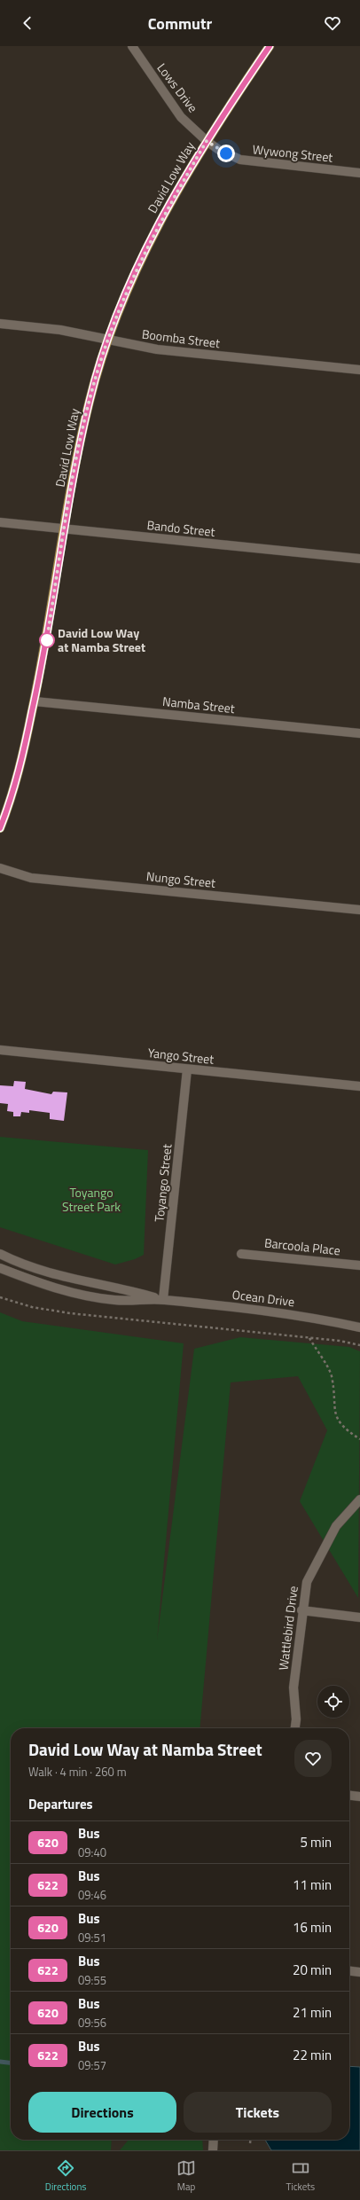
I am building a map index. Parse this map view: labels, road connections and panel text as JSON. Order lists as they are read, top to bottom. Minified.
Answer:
{"streets":{"main road":["David Low Way"],"street":["Lows Drive","Wywong Street","Boomba Street","Bando Street","Namba Street","Nungo Street","Yango Street","Toyango Street","Barcoola Place","Ocean Drive","Wattlebird Drive"]},"crossings":[["Lows Drive","Wywong Street"],["Lows Drive","David Low Way"],["Wywong Street","David Low Way"],["David Low Way","Boomba Street"],["David Low Way","Bando Street"],["David Low Way","Namba Street"],["Yango Street","Toyango Street"],["Toyango Street","Ocean Drive"]],"parks":["Toyango Street Park"],"places":["David Low Way at Namba Street"],"lines":["bus line 620"],"page":{"header":"Commutr","heading":[["David Low Way at Namba Street","Walk · 4 min · 260 m"],"Departures"],"list":[{"mark":"620","name":"Bus","note":"09:40","value":"5 min"},{"mark":"622","name":"Bus","note":"09:46","value":"11 min"},{"mark":"620","name":"Bus","note":"09:51","value":"16 min"},{"mark":"622","name":"Bus","note":"09:55","value":"20 min"},{"mark":"620","name":"Bus","note":"09:56","value":"21 min"},{"mark":"622","name":"Bus","note":"09:57","value":"22 min"}],"buttons":["Directions","Tickets"],"tabs":["Directions","Map","Tickets"]}}
